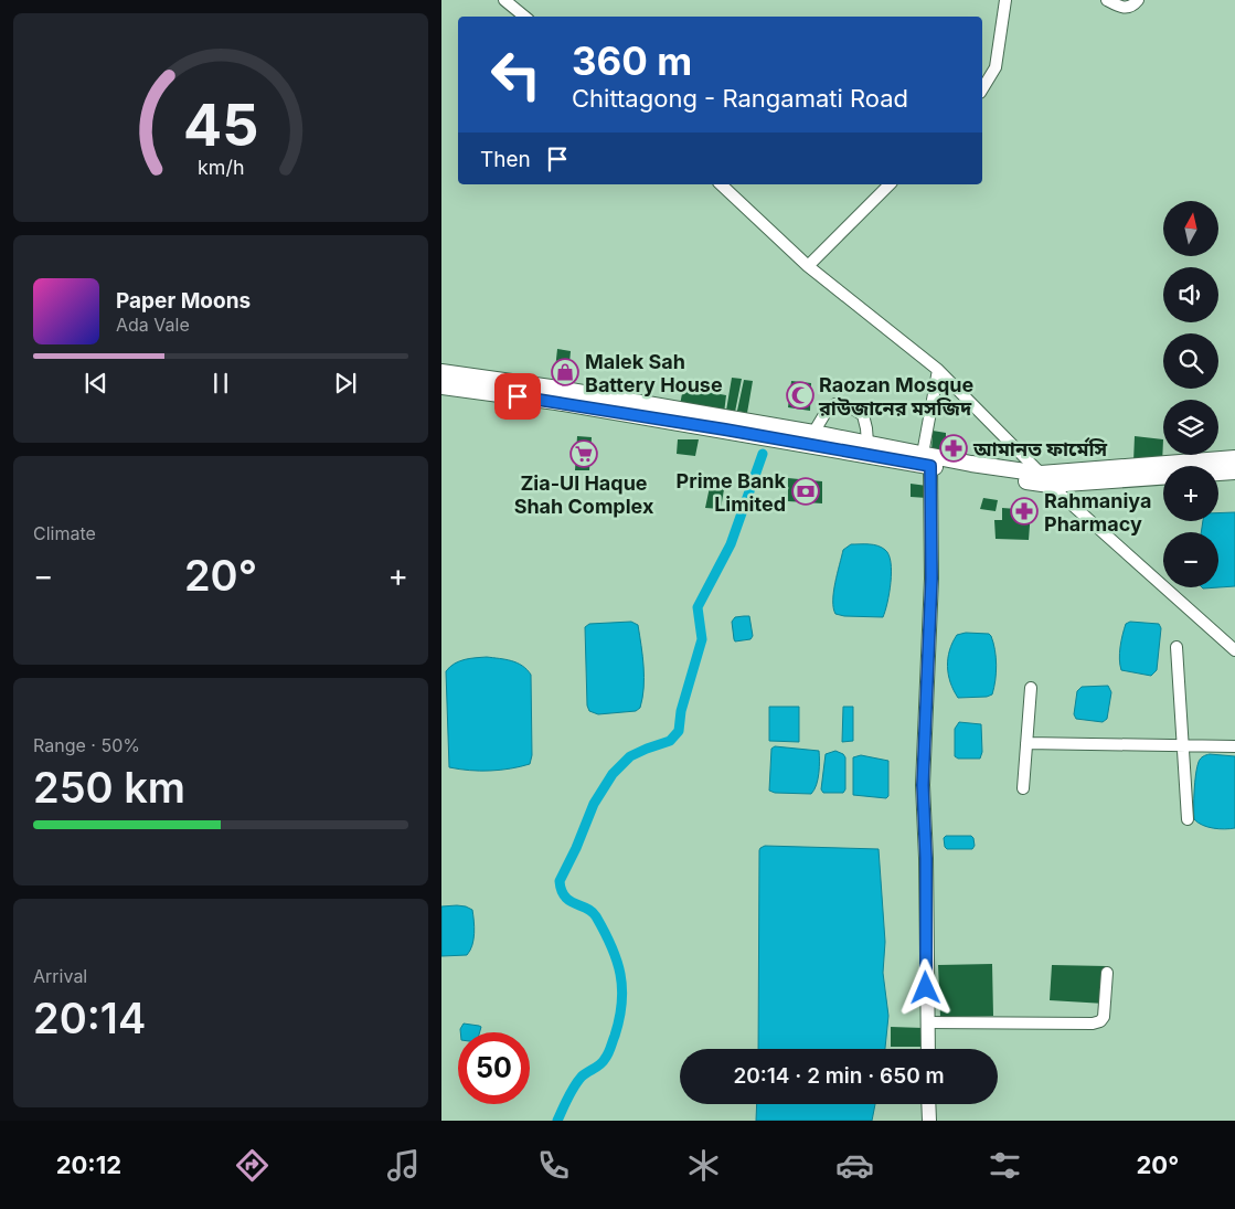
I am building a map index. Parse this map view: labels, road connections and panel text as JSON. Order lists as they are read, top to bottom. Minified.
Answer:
{"places":{"shop":["Malek Sah Battery House"],"mosque":["Raozan Mosque রাউজানের মসজিদ"],"pharmacy":["আমানত ফার্মেসি","Rahmaniya Pharmacy"],"supermarket":["Zia-Ul Haque Shah Complex"],"bank":["Prime Bank Limited"]},"north":"top","page":{"turn":["360 m","Chittagong - Rangamati Road"],"then":"Then","map_buttons":["+","−"],"song":["Paper Moons","Ada Vale"],"tile":["Climate",["Range · 50%","250 km"],["Arrival","20:14"]],"heat":["−","20°","+"],"limit":"50","trip":"20:14 · 2 min · 650 m","tabs":["20:12","20°"],"gauge":["45","km/h"]}}
